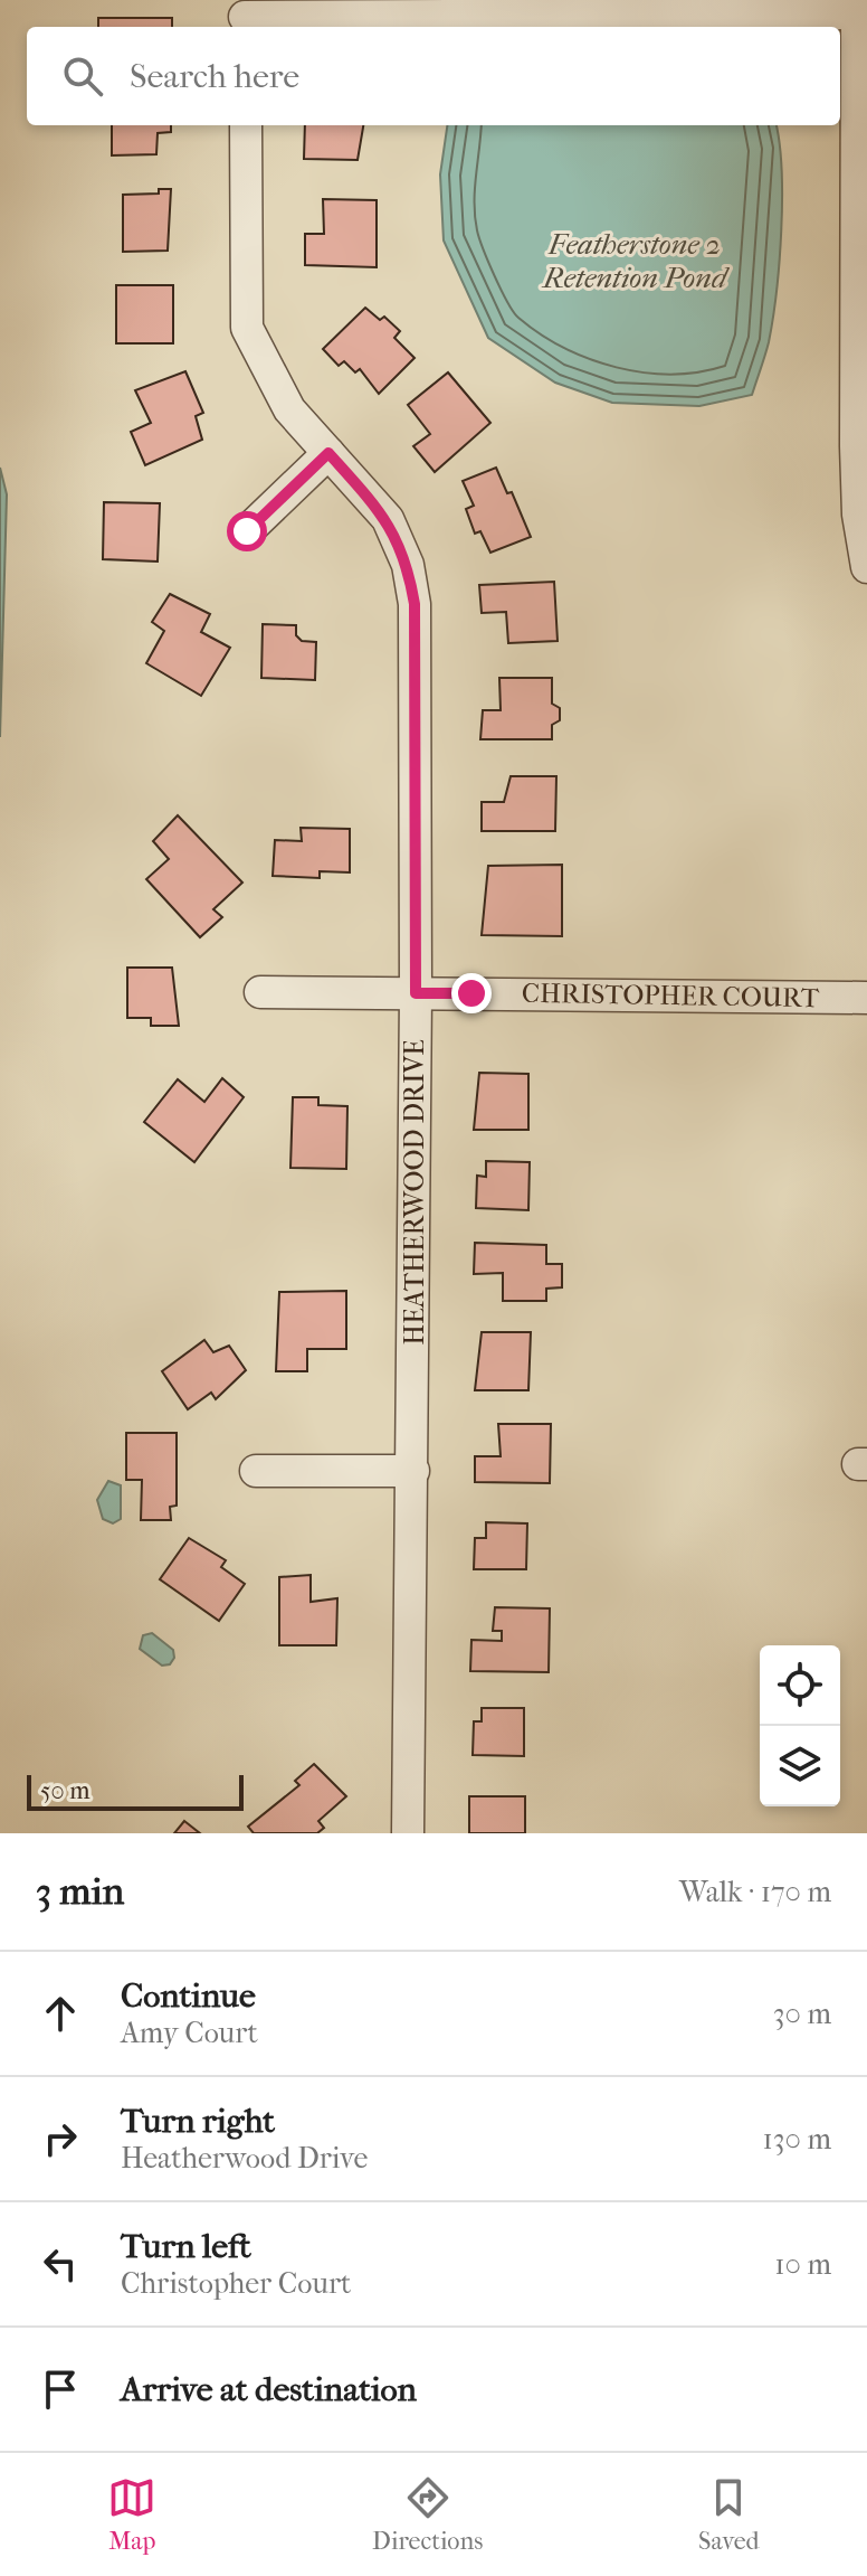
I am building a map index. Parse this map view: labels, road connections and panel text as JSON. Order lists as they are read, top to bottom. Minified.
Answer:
{"streets":{"street":["CHRISTOPHER COURT","HEATHERWOOD DRIVE"]},"crossings":[["CHRISTOPHER COURT","HEATHERWOOD DRIVE"]],"water":["Featherstone 2 Retention Pond"],"scale_bar":"50 m","page":{"search":"Search here","scale":"50 m","heading":["3 min","Walk · 170 m"],"list":[["Continue","Amy Court","30 m"],["Turn right","Heatherwood Drive","130 m"],["Turn left","Christopher Court","10 m"],"Arrive at destination"],"nav":["Map","Directions","Saved"]}}
